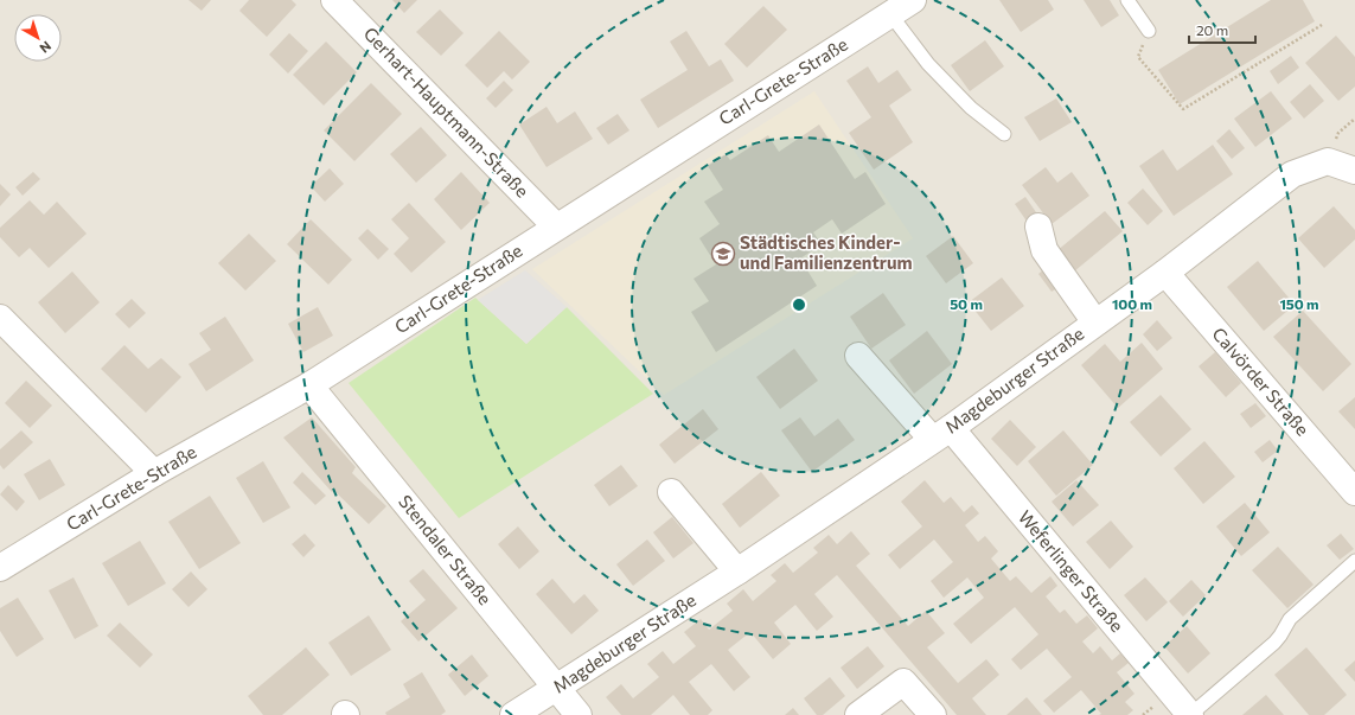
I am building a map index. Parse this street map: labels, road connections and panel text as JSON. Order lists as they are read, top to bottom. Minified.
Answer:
{"streets":{"street":["Carl-Grete-Straße","Gerhart-Hauptmann-Straße","Magdeburger Straße","Calvörder Straße","Stendaler Straße","Weferlinger Straße"]},"crossings":[["Carl-Grete-Straße","Gerhart-Hauptmann-Straße"],["Carl-Grete-Straße","Stendaler Straße"],["Magdeburger Straße","Calvörder Straße"],["Magdeburger Straße","Stendaler Straße"],["Magdeburger Straße","Weferlinger Straße"]],"places":{"school or university":["Städtisches Kinder- und Familienzentrum"]},"scale_bar":"20 m","north":"bottom right","rings":["50 m","100 m","150 m"]}
